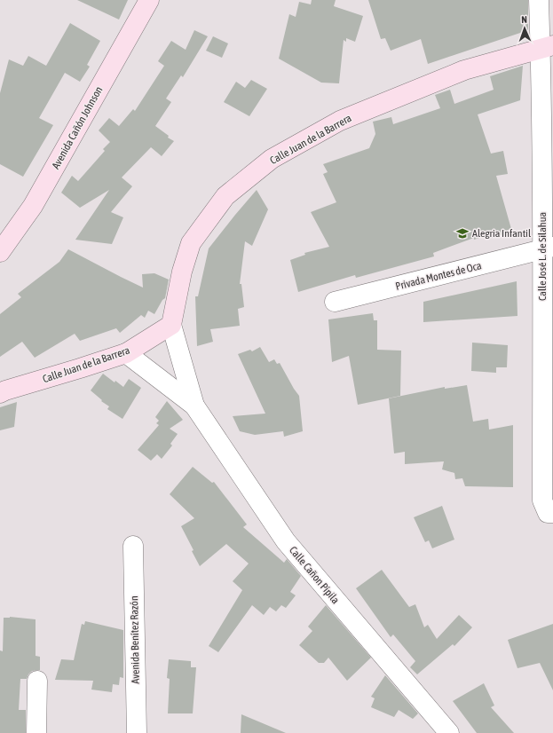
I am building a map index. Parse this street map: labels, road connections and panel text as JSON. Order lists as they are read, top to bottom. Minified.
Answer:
{"streets":{"street":["Avenida Cañón Johnson","Calle Juan de la Barrera","Calle José L. de Silahua","Privada Montes de Oca","Calle Cañon Pípila","Avenida Benítez Razón"]},"crossings":[["Calle Juan de la Barrera","Calle José L. de Silahua"],["Calle Juan de la Barrera","Calle Cañon Pípila"],["Calle José L. de Silahua","Privada Montes de Oca"]],"places":{"school or university":["Alegria Infantil"]},"north":"top"}
